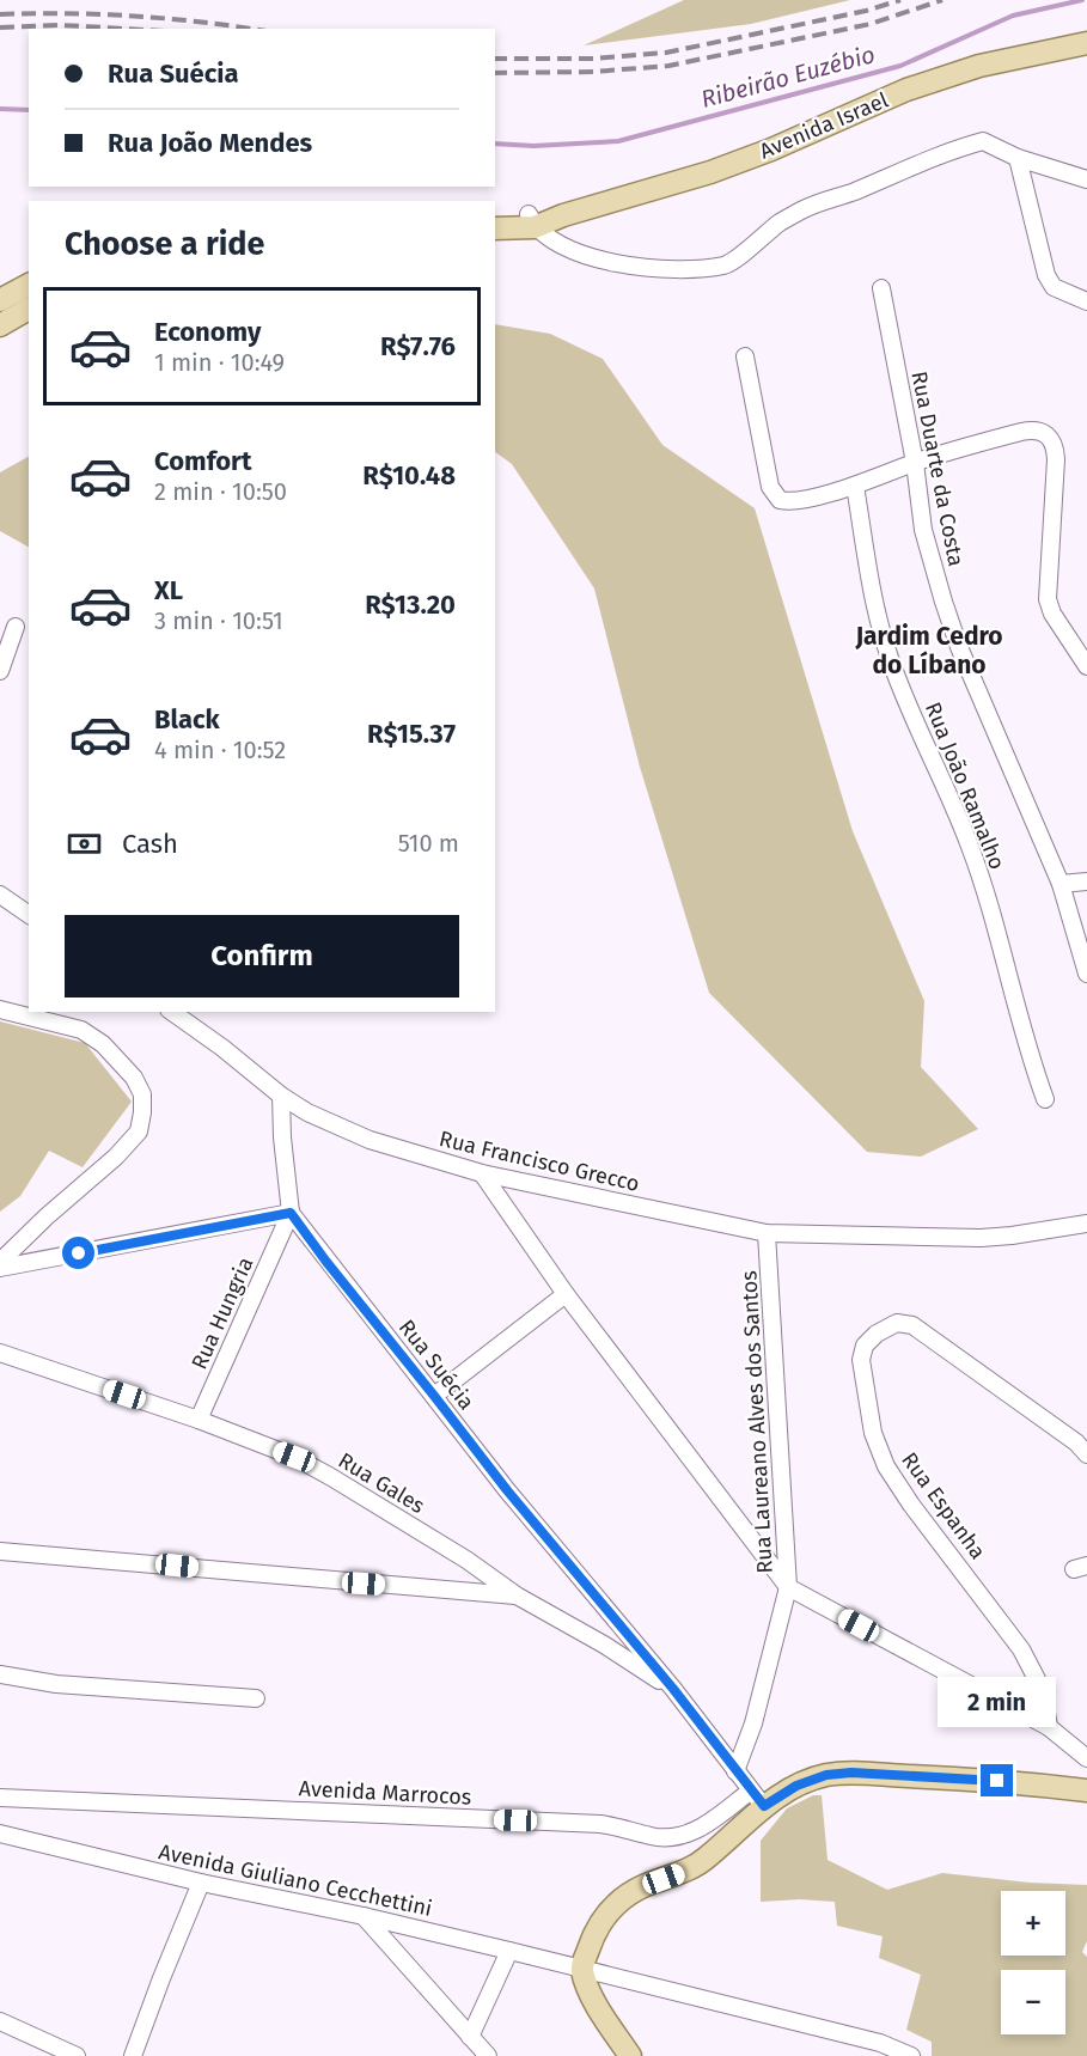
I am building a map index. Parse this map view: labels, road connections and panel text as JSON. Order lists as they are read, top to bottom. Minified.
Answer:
{"streets":{"main road":["Avenida Israel"],"street":["Rua Duarte da Costa","Rua João Ramalho","Rua Francisco Grecco","Rua Hungria","Rua Suécia","Rua Laureano Alves dos Santos","Rua Gales","Rua Espanha","Avenida Marrocos","Avenida Giuliano Cecchettini"]},"crossings":[["Rua Francisco Grecco","Rua Laureano Alves dos Santos"],["Rua Hungria","Rua Suécia"],["Rua Hungria","Rua Gales"],["Rua Suécia","Rua Laureano Alves dos Santos"],["Rua Suécia","Rua Gales"]],"districts":["Jardim Cedro do Líbano"],"water":["Ribeirão Euzébio"],"page":{"banner":["Rua Suécia","Rua João Mendes"],"heading":"Choose a ride","list":[{"name":"Economy","note":"1 min · 10:49","value":"R$7.76"},{"name":"Comfort","note":"2 min · 10:50","value":"R$10.48"},{"name":"XL","note":"3 min · 10:51","value":"R$13.20"},{"name":"Black","note":"4 min · 10:52","value":"R$15.37"}],"pay":["Cash","510 m"],"buttons":"Confirm","bubble":"2 min","map_buttons":["+","−"]}}
